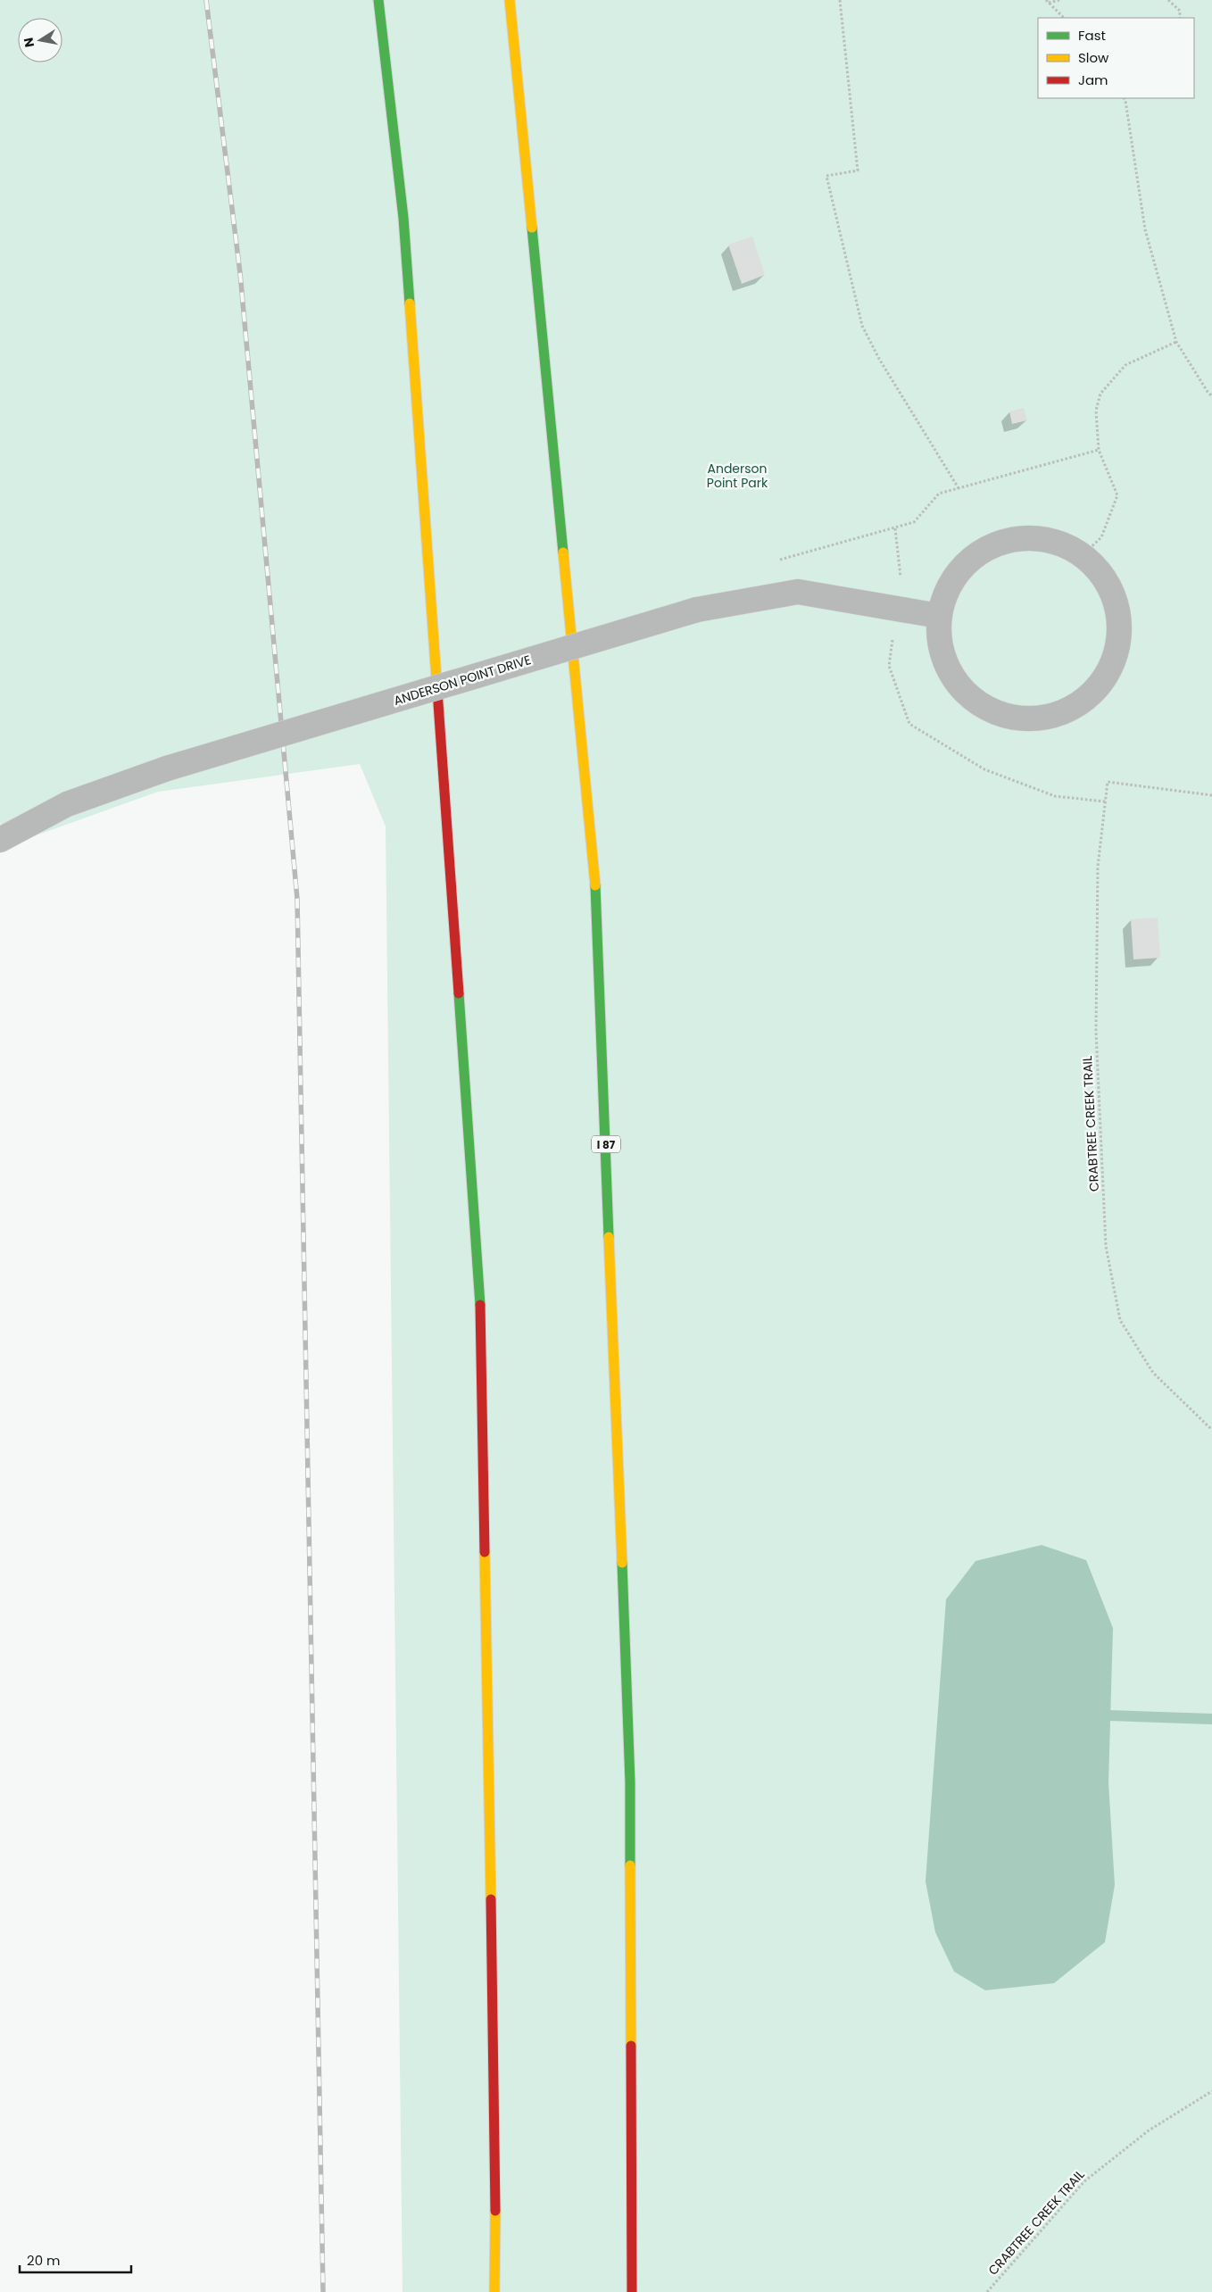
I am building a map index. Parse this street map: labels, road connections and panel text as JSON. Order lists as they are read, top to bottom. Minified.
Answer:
{"streets":{"highway":["I 87"],"street":["ANDERSON POINT DRIVE"],"path":["CRABTREE CREEK TRAIL"]},"parks":["Anderson Point Park"],"legend":["Fast","Slow","Jam"],"scale_bar":"20 m","north":"left"}
